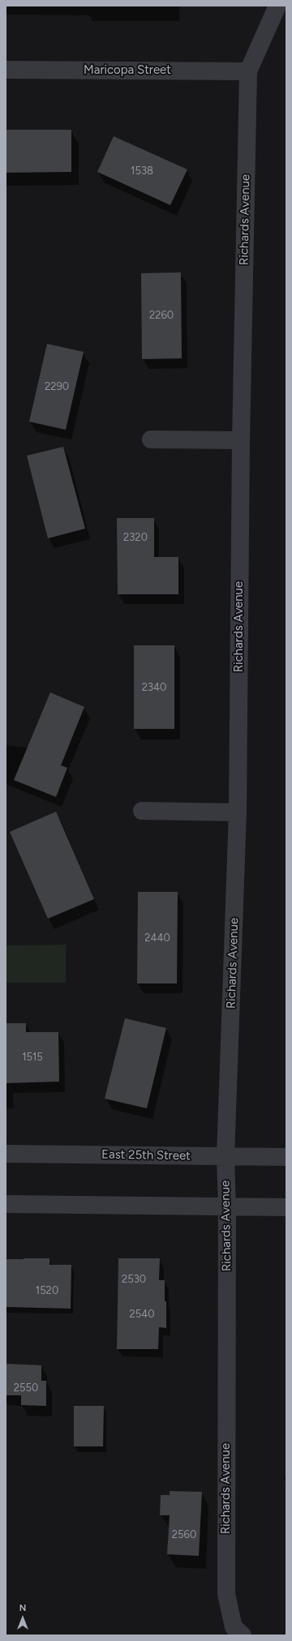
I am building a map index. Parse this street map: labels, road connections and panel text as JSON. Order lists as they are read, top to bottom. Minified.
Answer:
{"streets":{"street":["Maricopa Street","Richards Avenue","East 25th Street"]},"crossings":[["Maricopa Street","Richards Avenue"],["Richards Avenue","East 25th Street"]],"house_numbers":["1538","2260","2290","2320","2340","2440","1515","2530","1520","2540","2550","2560"],"north":"top"}
